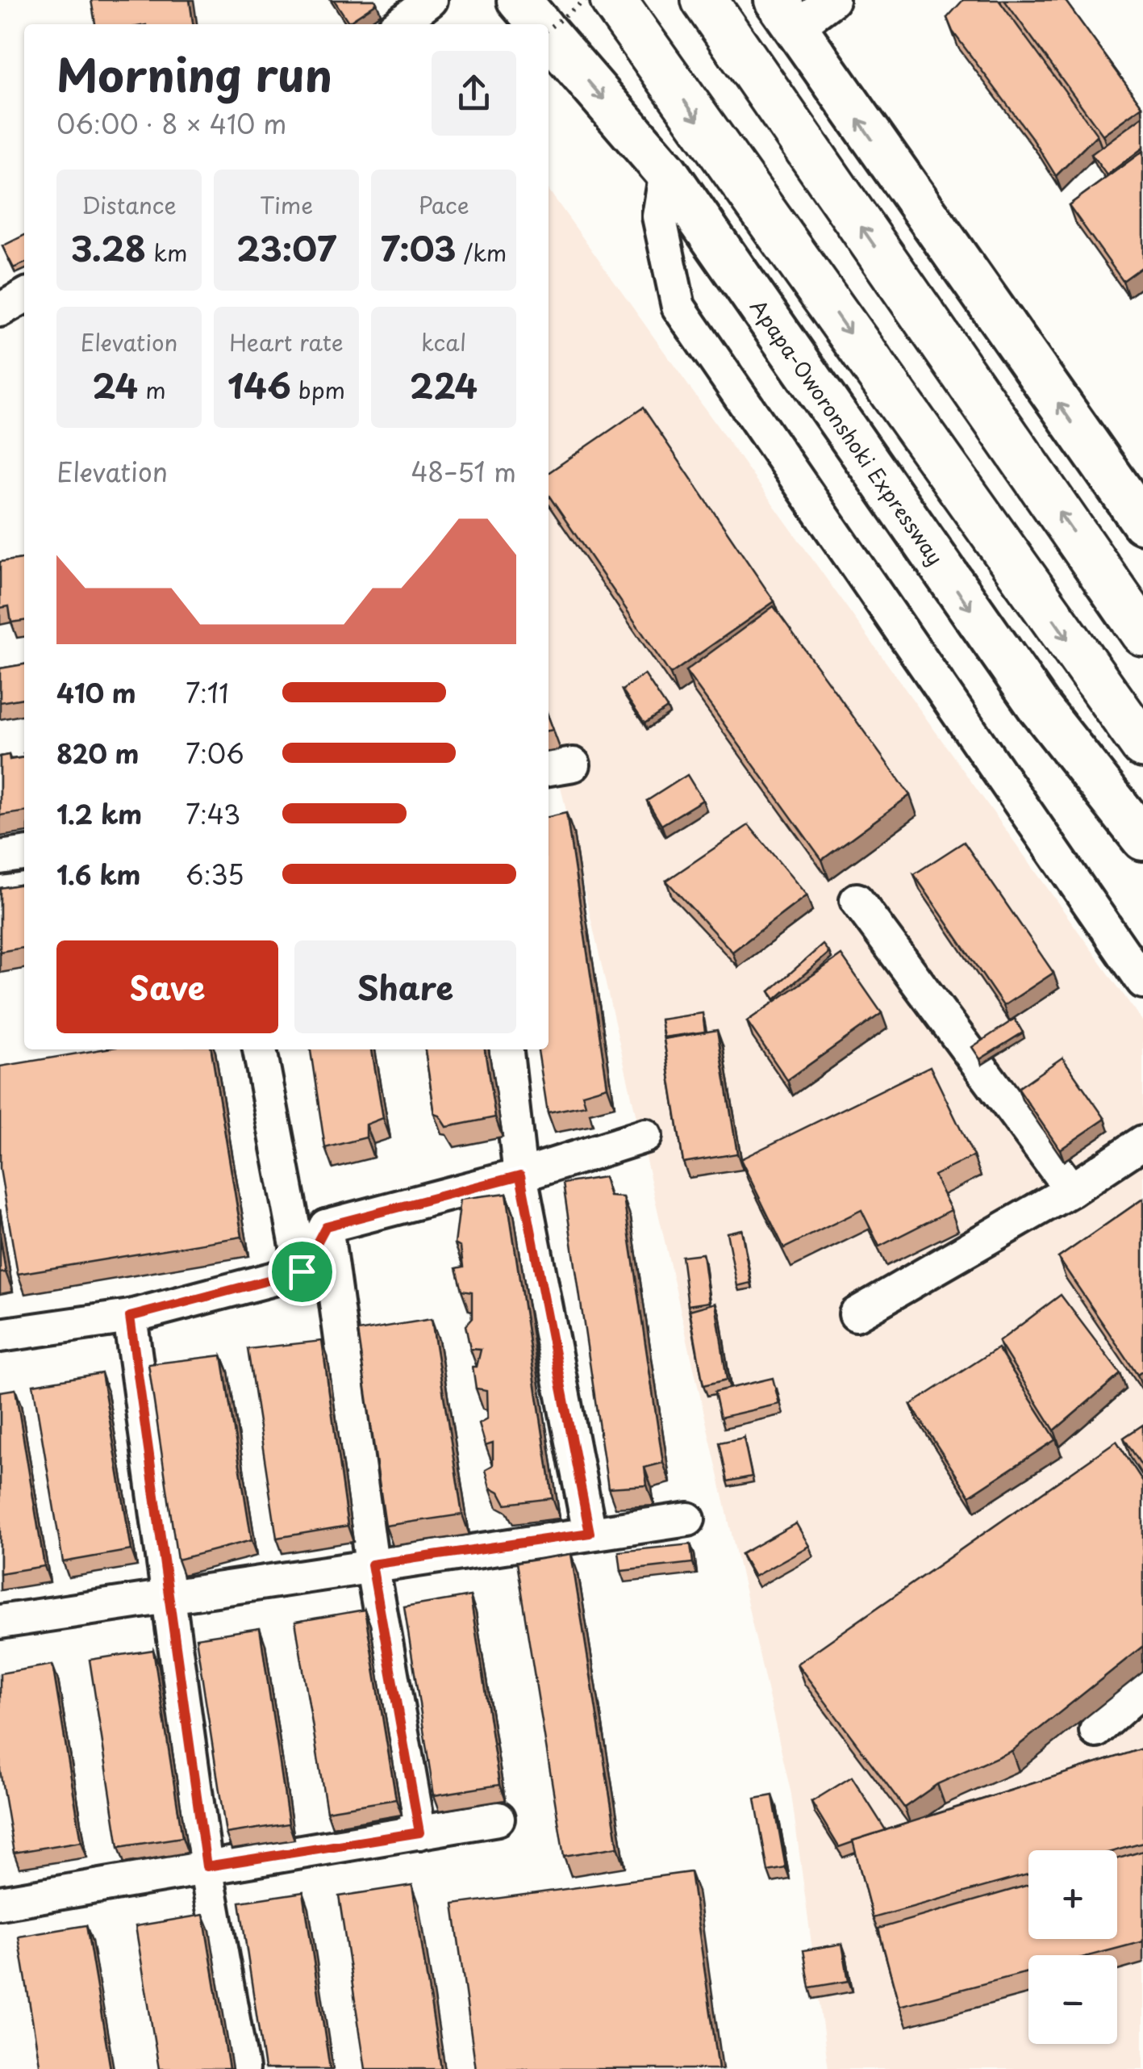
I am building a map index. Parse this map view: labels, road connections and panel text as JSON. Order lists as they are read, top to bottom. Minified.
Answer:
{"streets":{"main road":["Apapa-Oworonshoki Expressway"]},"page":{"heading":["Morning run","06:00 · 8 × 410 m"],"stats":[["Distance","3.28 km"],["Time","23:07"],["Pace","7:03 /km"],["Elevation","24 m"],["Heart rate","146 bpm"],["kcal","224"]],"chart":["Elevation","48–51 m"],"list":[{"name":"410 m","note":"7:11"},{"name":"820 m","note":"7:06"},{"name":"1.2 km","note":"7:43"},{"name":"1.6 km","note":"6:35"}],"buttons":["Save","Share"],"map_buttons":["+","−"]}}
